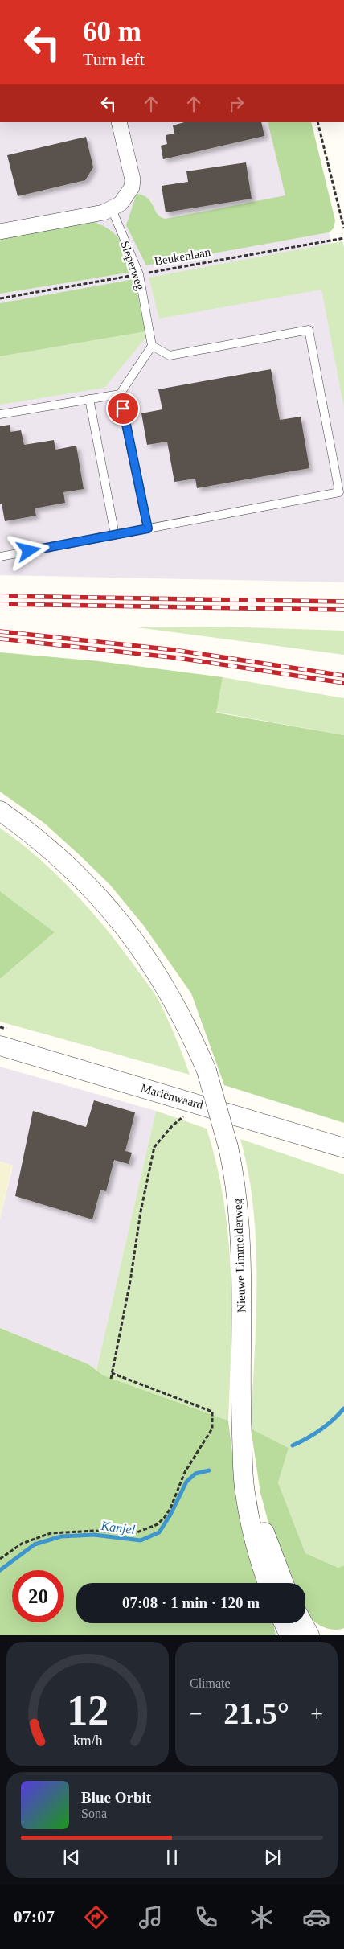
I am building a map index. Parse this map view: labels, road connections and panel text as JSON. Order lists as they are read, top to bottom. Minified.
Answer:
{"streets":{"street":["Mariënwaard","Nieuwe Limmelderweg"],"lane":["Sleperweg"],"path":["Beukenlaan"]},"crossings":[["Beukenlaan","Sleperweg"]],"water":["Kanjel"],"page":{"turn":["60 m","Turn left"],"limit":"20","trip":"07:08 · 1 min · 120 m","tile":"Climate","heat":["−","21.5°","+"],"song":["Blue Orbit","Sona"],"tabs":"07:07","gauge":["12","km/h"]}}
